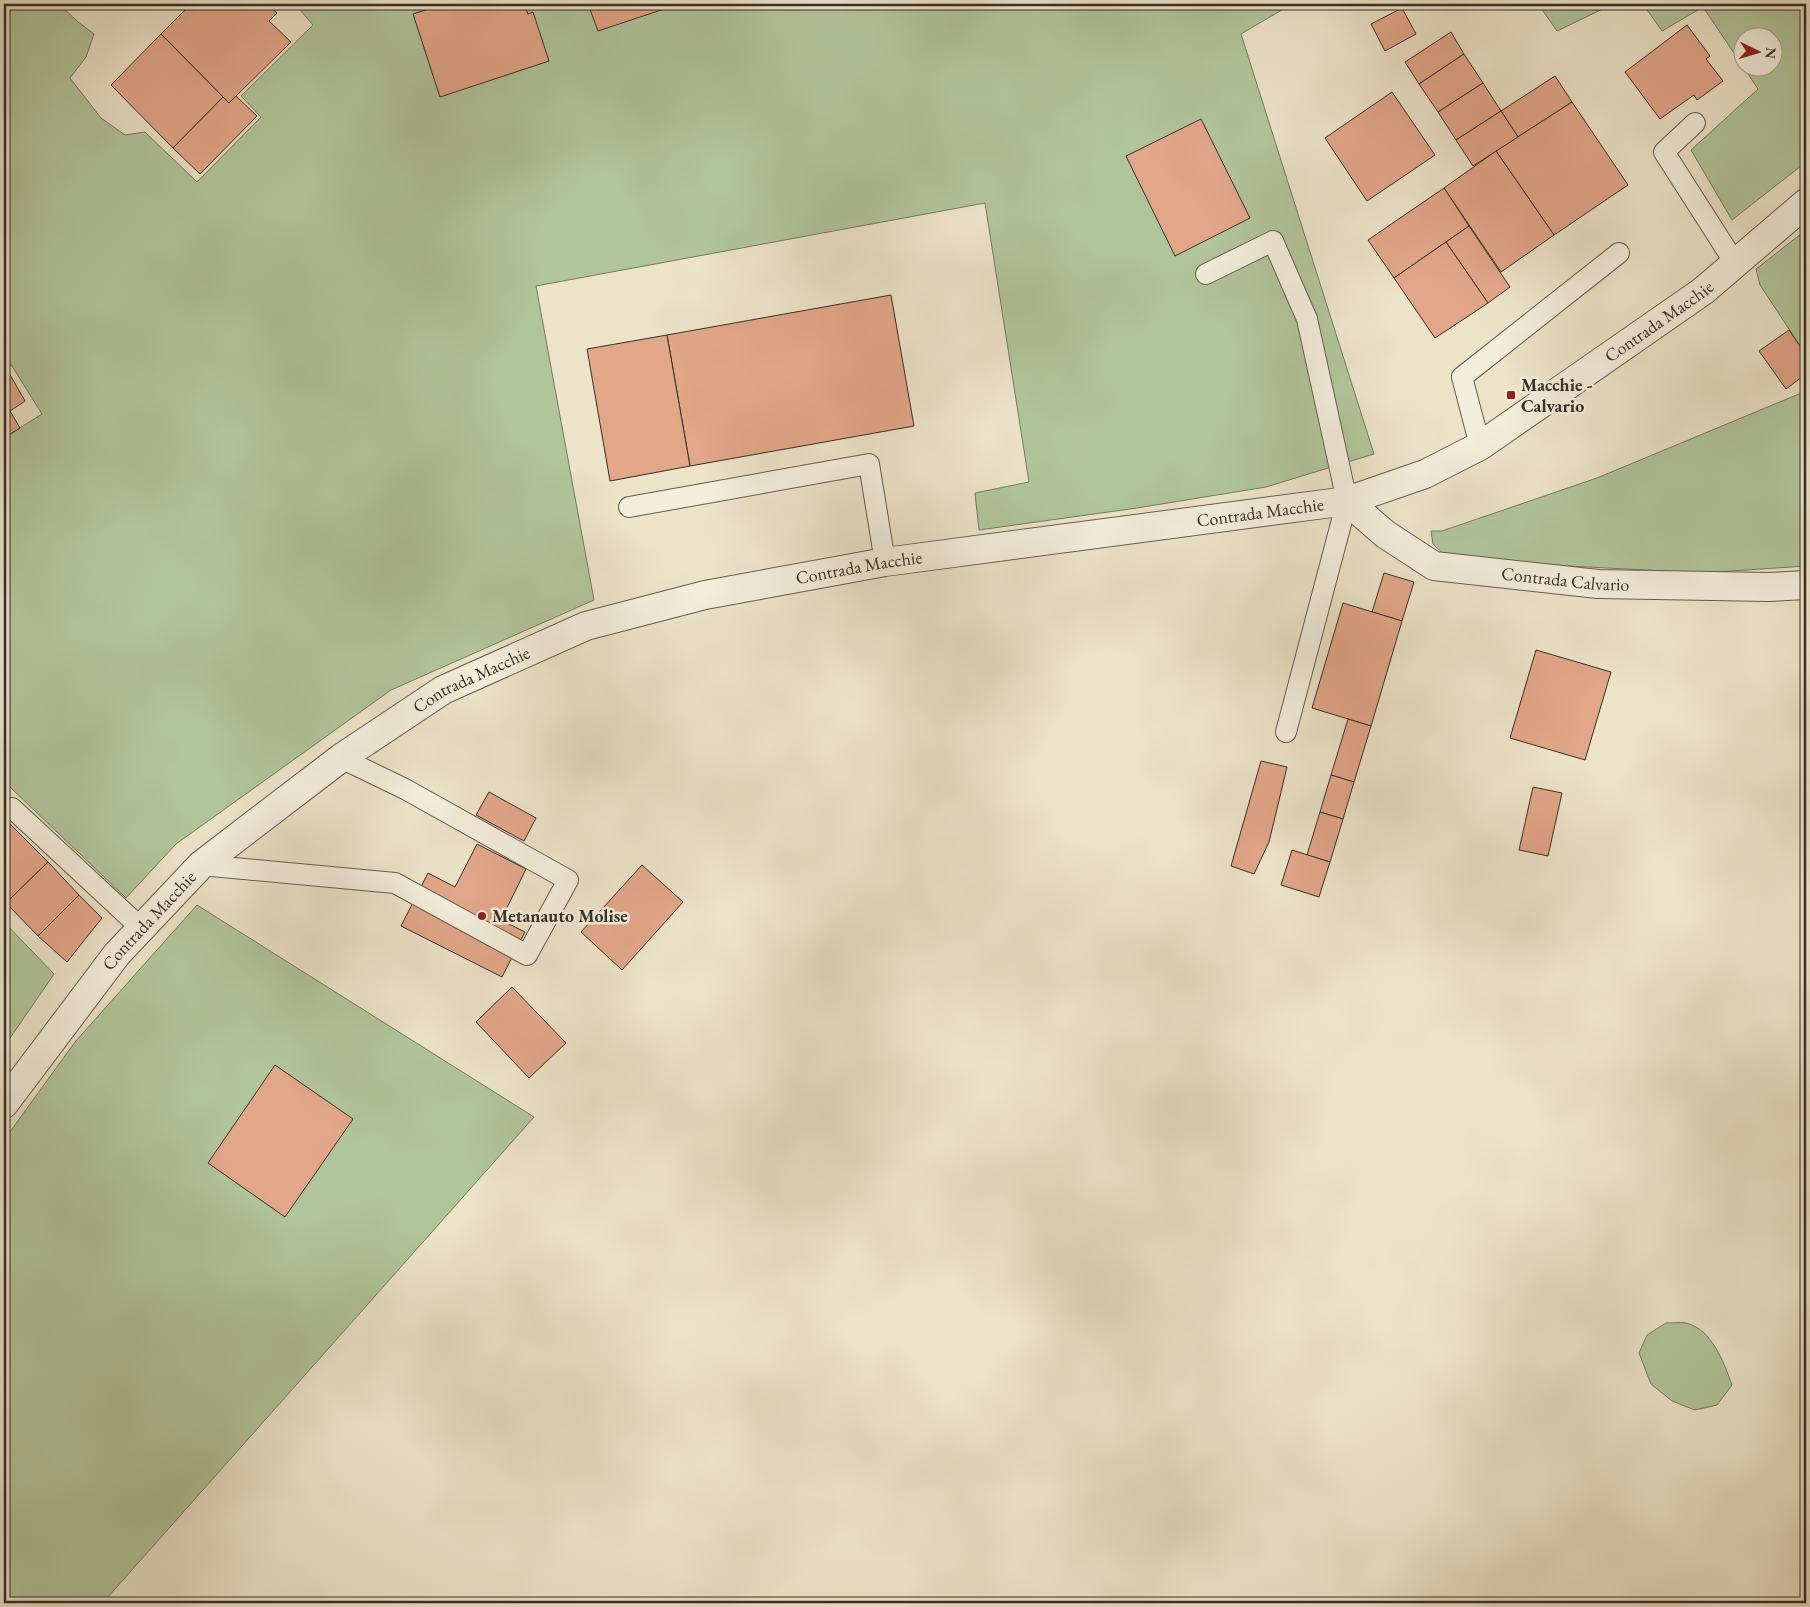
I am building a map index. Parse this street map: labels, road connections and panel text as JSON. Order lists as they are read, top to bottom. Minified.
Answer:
{"streets":{"street":["Contrada Macchie","Contrada Calvario"]},"crossings":[["Contrada Macchie","Contrada Calvario"]],"places":{"transit":["Macchie - Calvario"],"other":["Metanauto Molise"]},"north":"right"}
